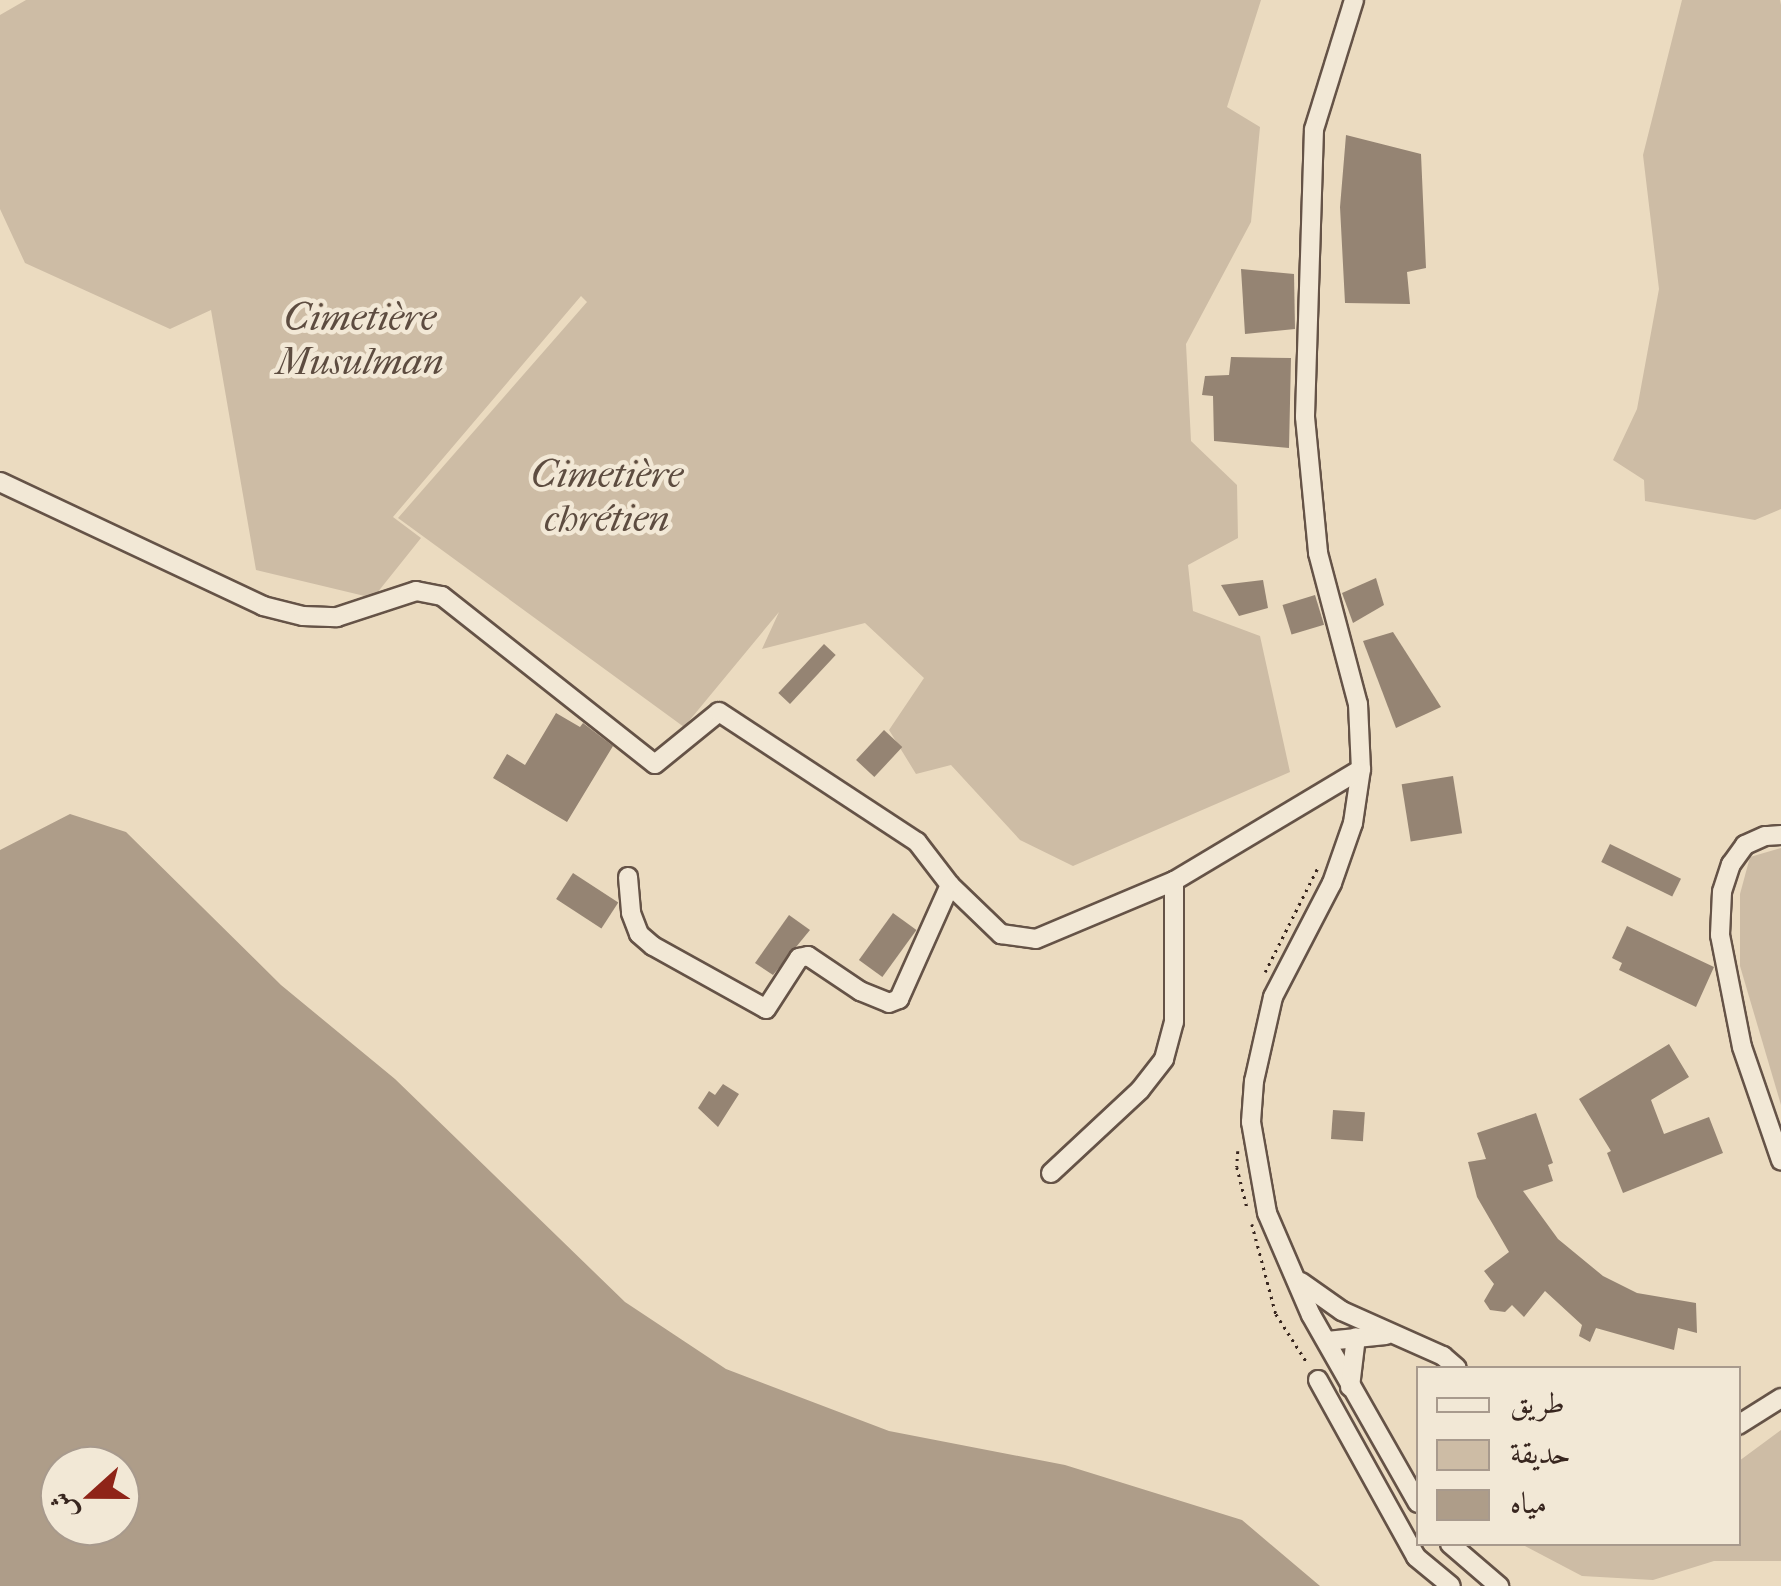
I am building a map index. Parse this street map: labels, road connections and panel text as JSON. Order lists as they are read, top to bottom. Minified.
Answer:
{"parks":["Cimetière Musulman","Cimetière chrétien"],"legend":["طريق","حديقة","مياه"],"north":"left"}
